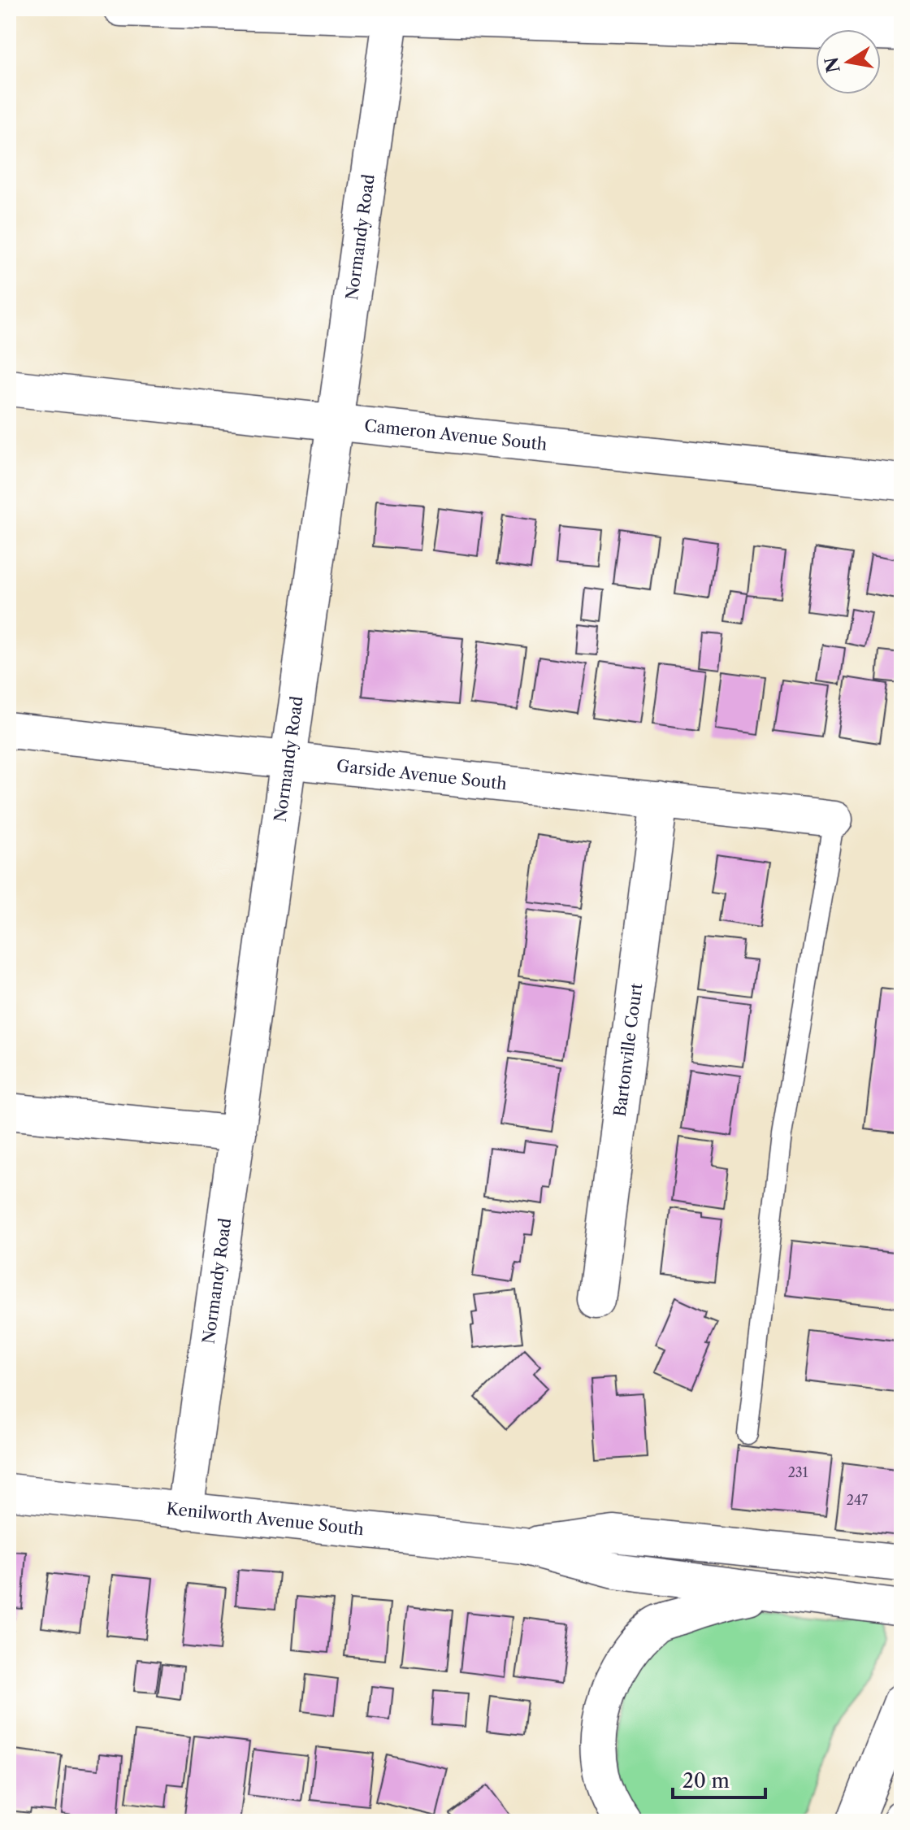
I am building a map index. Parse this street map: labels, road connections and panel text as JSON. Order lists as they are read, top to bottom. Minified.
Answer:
{"streets":{"street":["Normandy Road","Cameron Avenue South","Garside Avenue South","Bartonville Court","Kenilworth Avenue South"]},"crossings":[["Normandy Road","Cameron Avenue South"],["Normandy Road","Garside Avenue South"],["Normandy Road","Kenilworth Avenue South"],["Garside Avenue South","Bartonville Court"]],"house_numbers":["231","247"],"scale_bar":"20 m","north":"left"}
